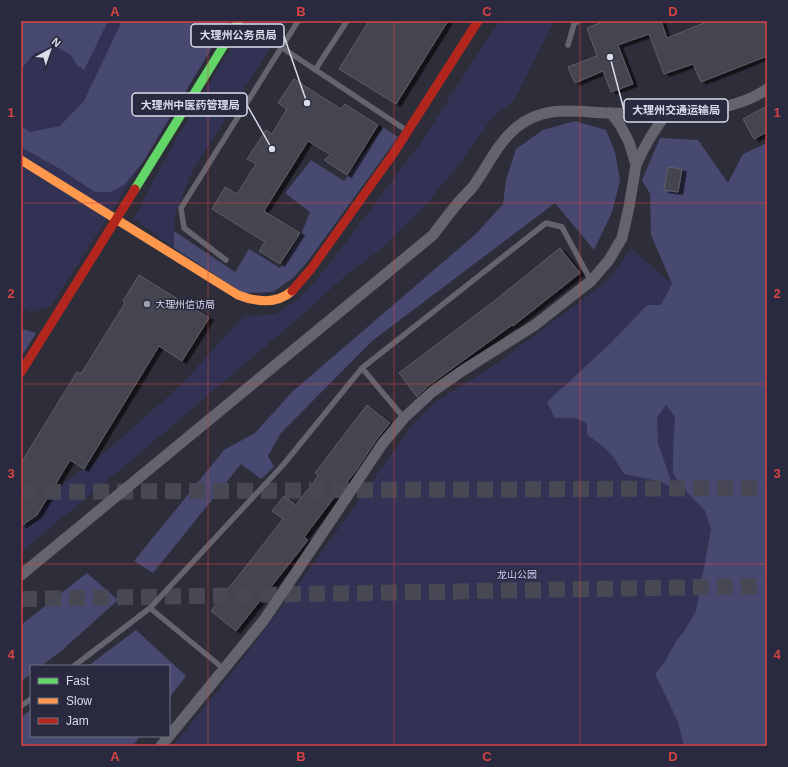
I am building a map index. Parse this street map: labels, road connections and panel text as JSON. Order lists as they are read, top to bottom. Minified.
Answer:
{"parks":["龙山公园"],"places":["大理州交通运输局","大理州公务员局","大理州中医药管理局","大理州信访局"],"legend":["Fast","Slow","Jam"],"north":"top right","grid":{"columns":["A","B","C","D"],"rows":["1","2","3","4"]}}
